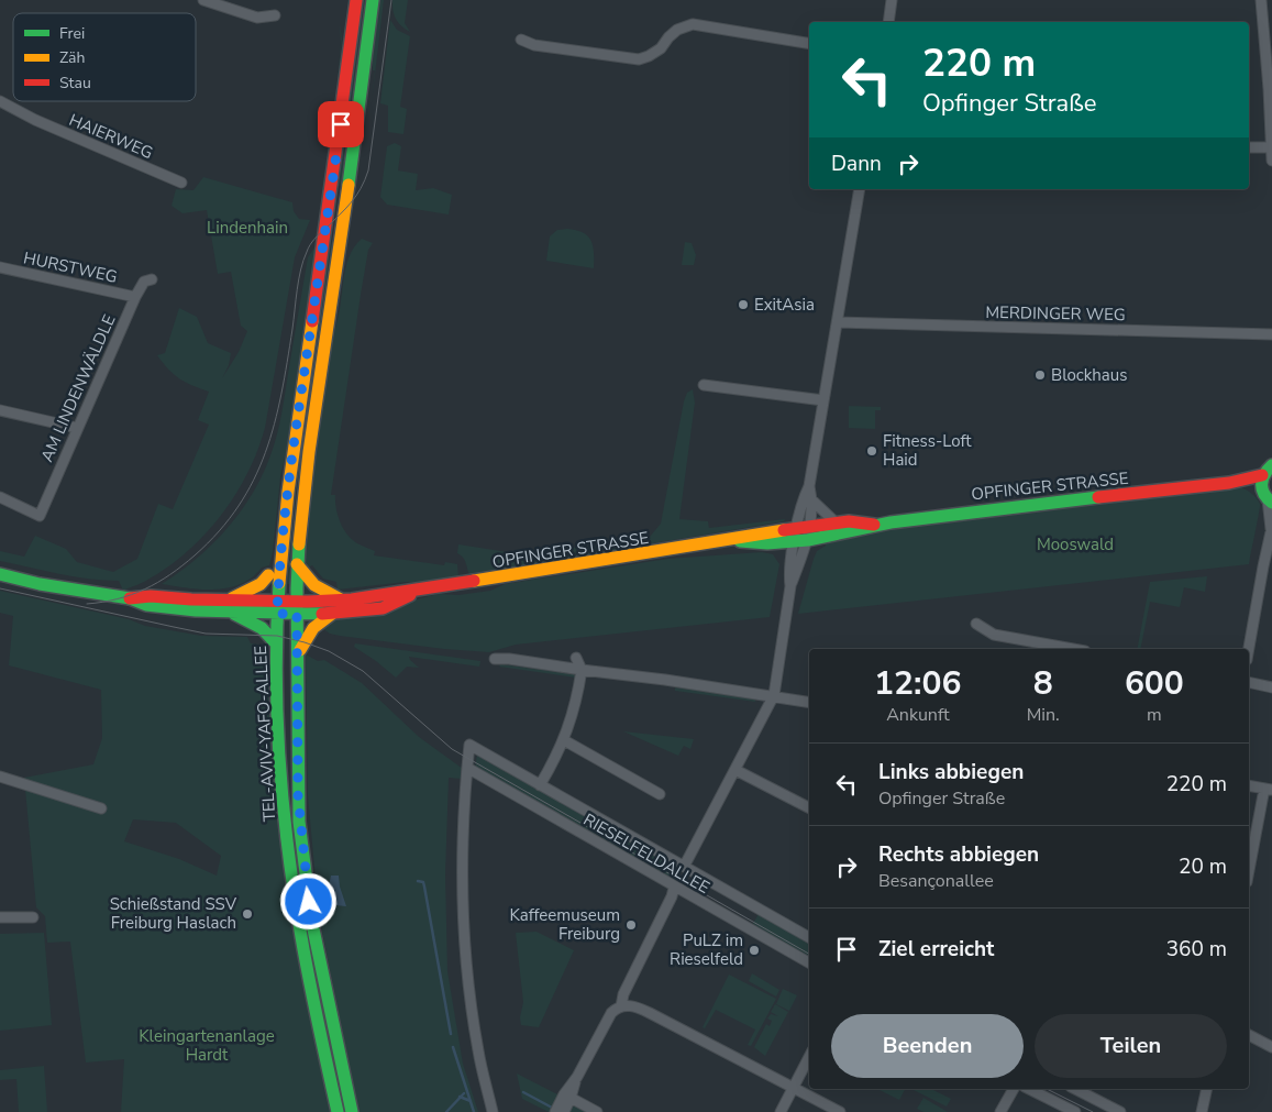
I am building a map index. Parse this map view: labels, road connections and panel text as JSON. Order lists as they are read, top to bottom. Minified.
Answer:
{"streets":{"main road":["OPFINGER STRASSE","TEL-AVIV-YAFO-ALLEE"],"street":["HAIERWEG","HURSTWEG","MERDINGER WEG","AM LINDENWÄLDLE","RIESELFELDALLEE"]},"crossings":[["HURSTWEG","AM LINDENWÄLDLE"],["OPFINGER STRASSE","TEL-AVIV-YAFO-ALLEE"]],"parks":["Lindenhain","Mooswald","Kleingartenanlage Hardt"],"places":["ExitAsia","Blockhaus","Fitness-Loft Haid","Schießstand SSV Freiburg Haslach","Kaffeemuseum Freiburg","PuLZ im Rieselfeld"],"legend":["Frei","Zäh","Stau"],"page":{"turn":["220 m","Opfinger Straße"],"then":"Dann","eta":["12:06","Ankunft","8","Min.","600","m"],"list":[{"name":"Links abbiegen","note":"Opfinger Straße","value":"220 m"},{"name":"Rechts abbiegen","note":"Besançonallee","value":"20 m"},{"name":"Ziel erreicht","value":"360 m"}],"buttons":["Beenden","Teilen"]}}
